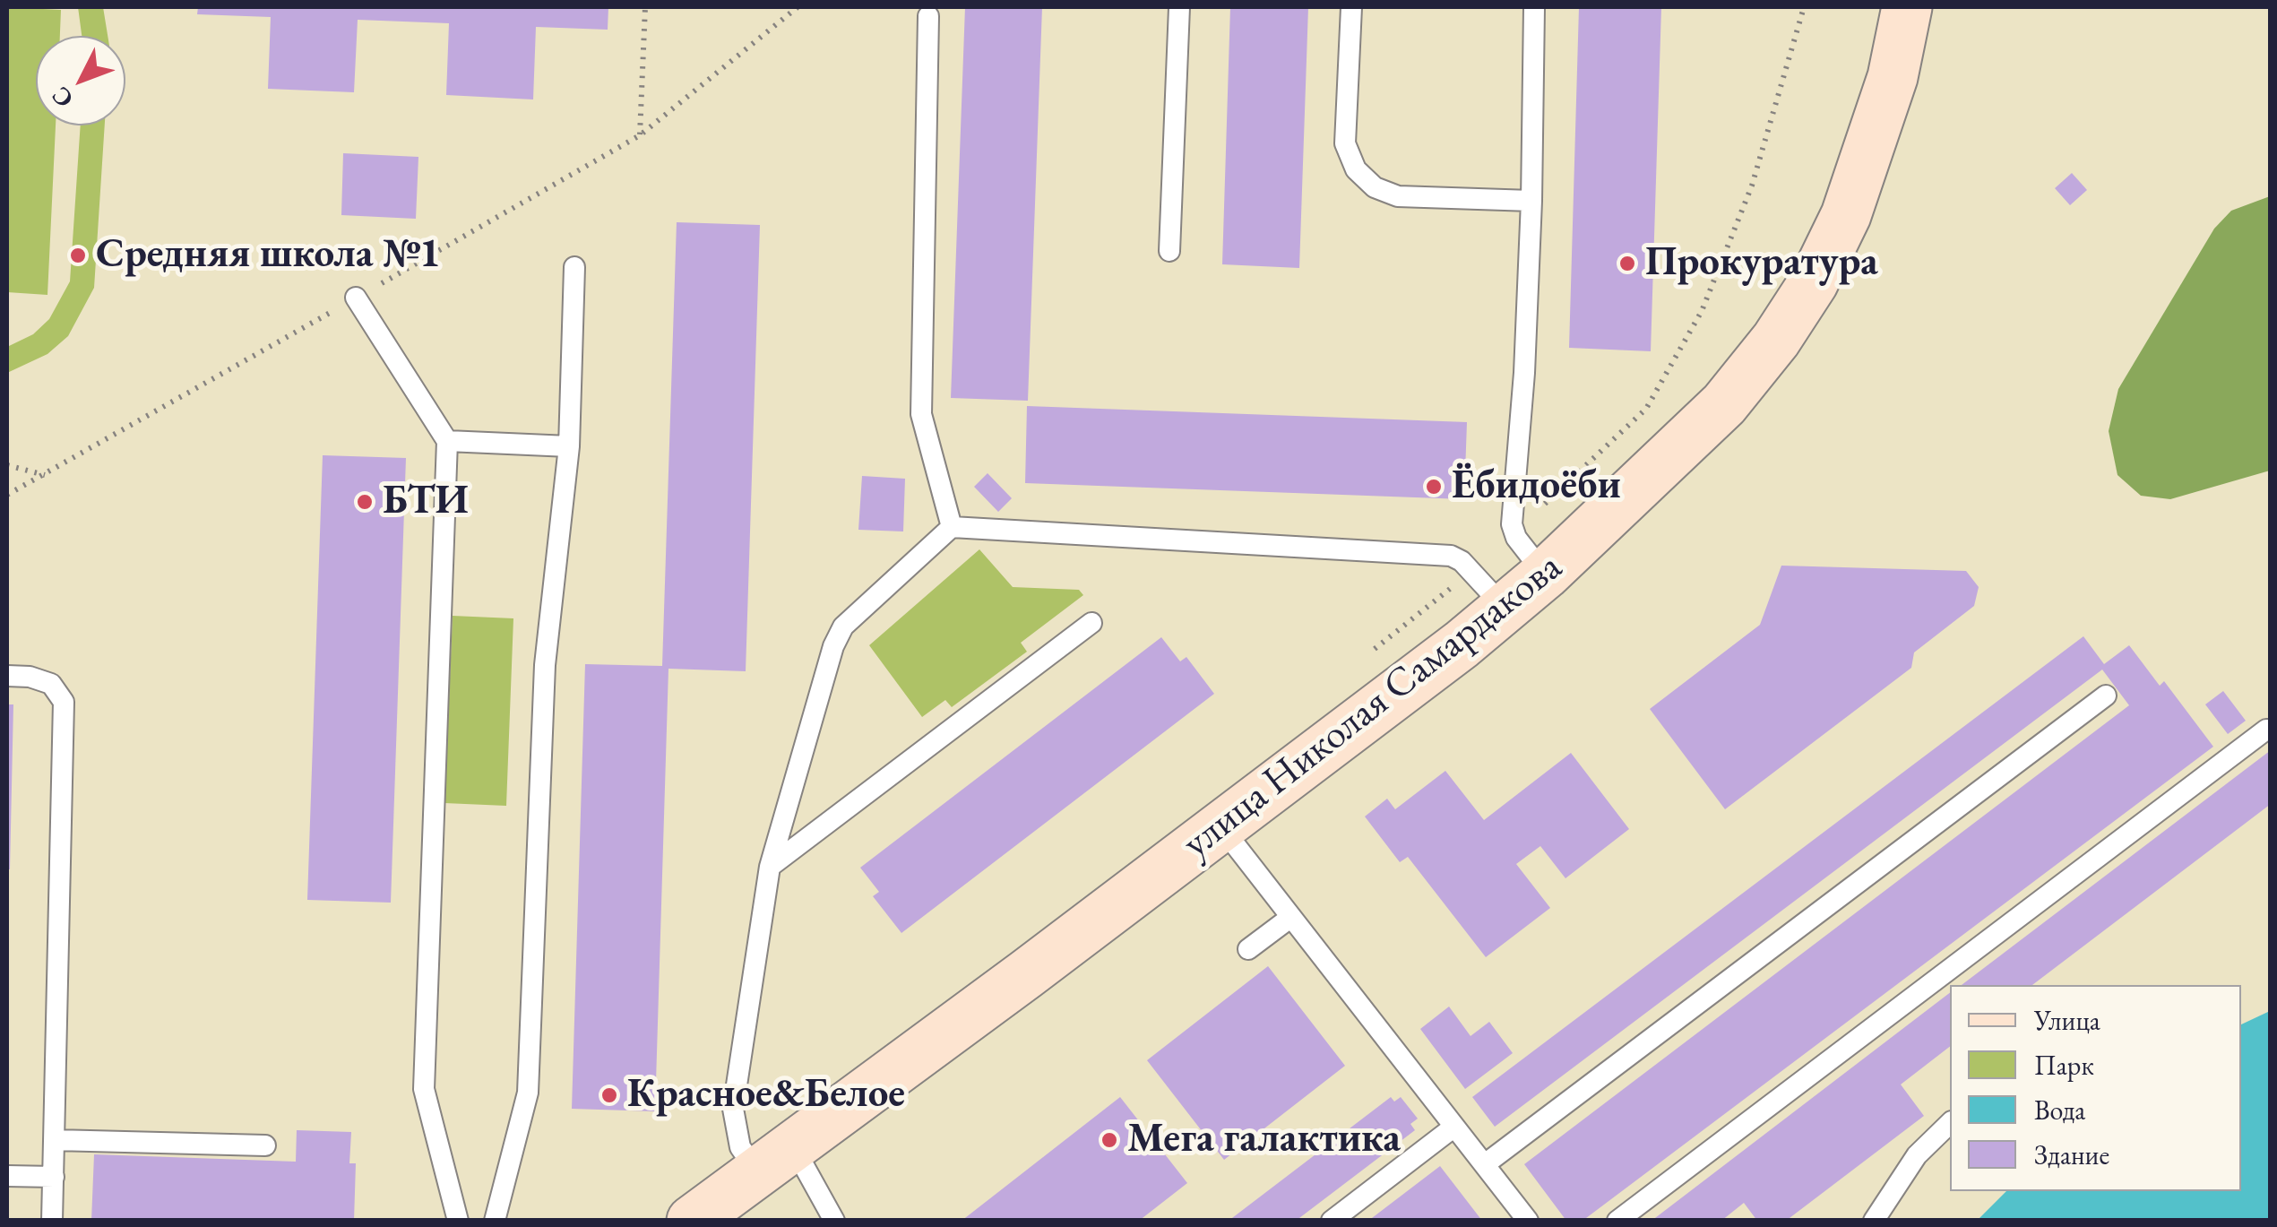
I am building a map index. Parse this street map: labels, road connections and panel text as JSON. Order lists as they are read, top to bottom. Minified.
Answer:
{"streets":{"street":["улица Николая Самардакова"]},"places":["Средняя школа №1","Прокуратура","Ёбидоёби","БТИ","Красное&Белое","Мега галактика"],"legend":["Улица","Парк","Вода","Здание"],"north":"bottom left"}
